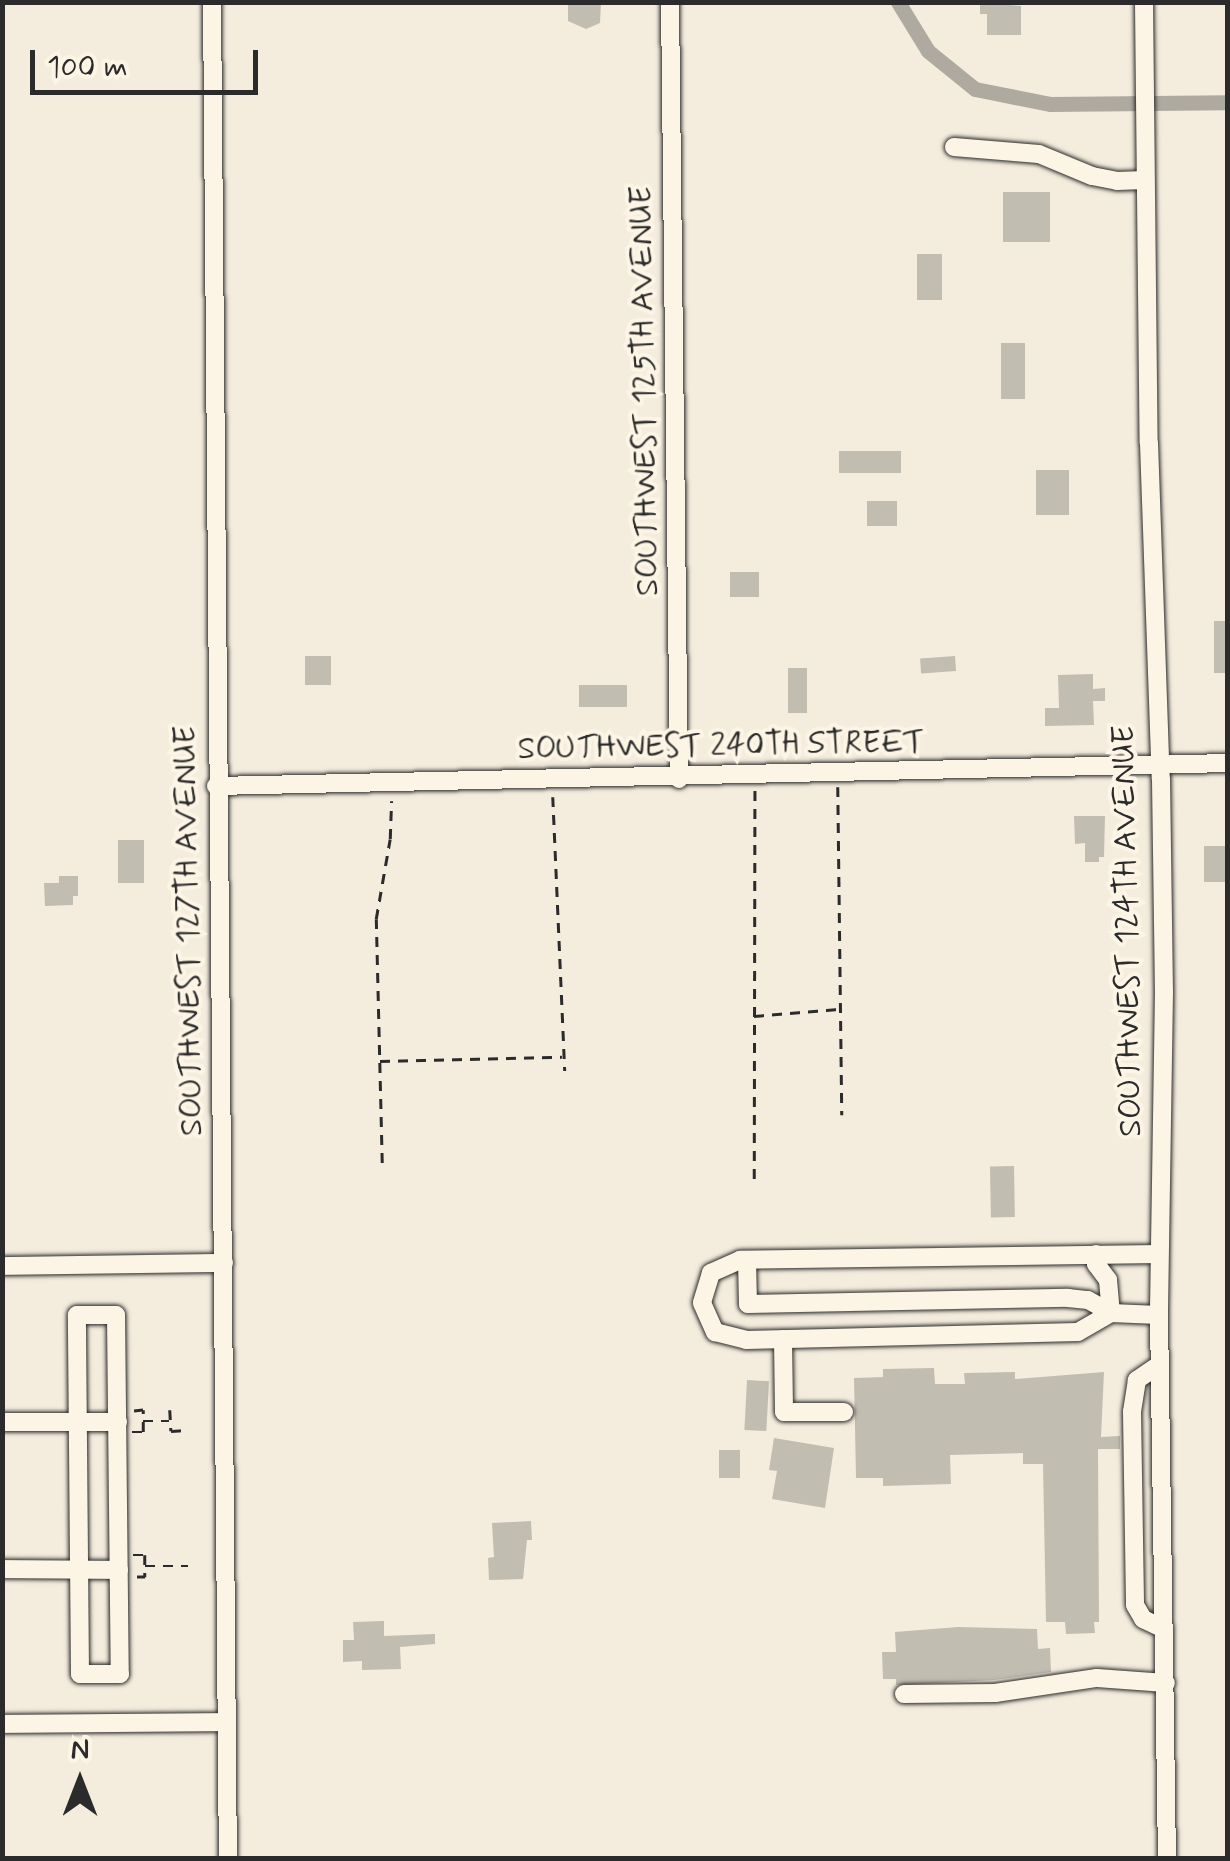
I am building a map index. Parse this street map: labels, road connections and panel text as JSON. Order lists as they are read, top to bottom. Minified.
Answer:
{"streets":{"street":["SOUTHWEST 125TH AVENUE","SOUTHWEST 240TH STREET","SOUTHWEST 127TH AVENUE","SOUTHWEST 124TH AVENUE"]},"crossings":[["SOUTHWEST 125TH AVENUE","SOUTHWEST 240TH STREET"],["SOUTHWEST 240TH STREET","SOUTHWEST 127TH AVENUE"],["SOUTHWEST 240TH STREET","SOUTHWEST 124TH AVENUE"]],"scale_bar":"100 m","north":"top"}
